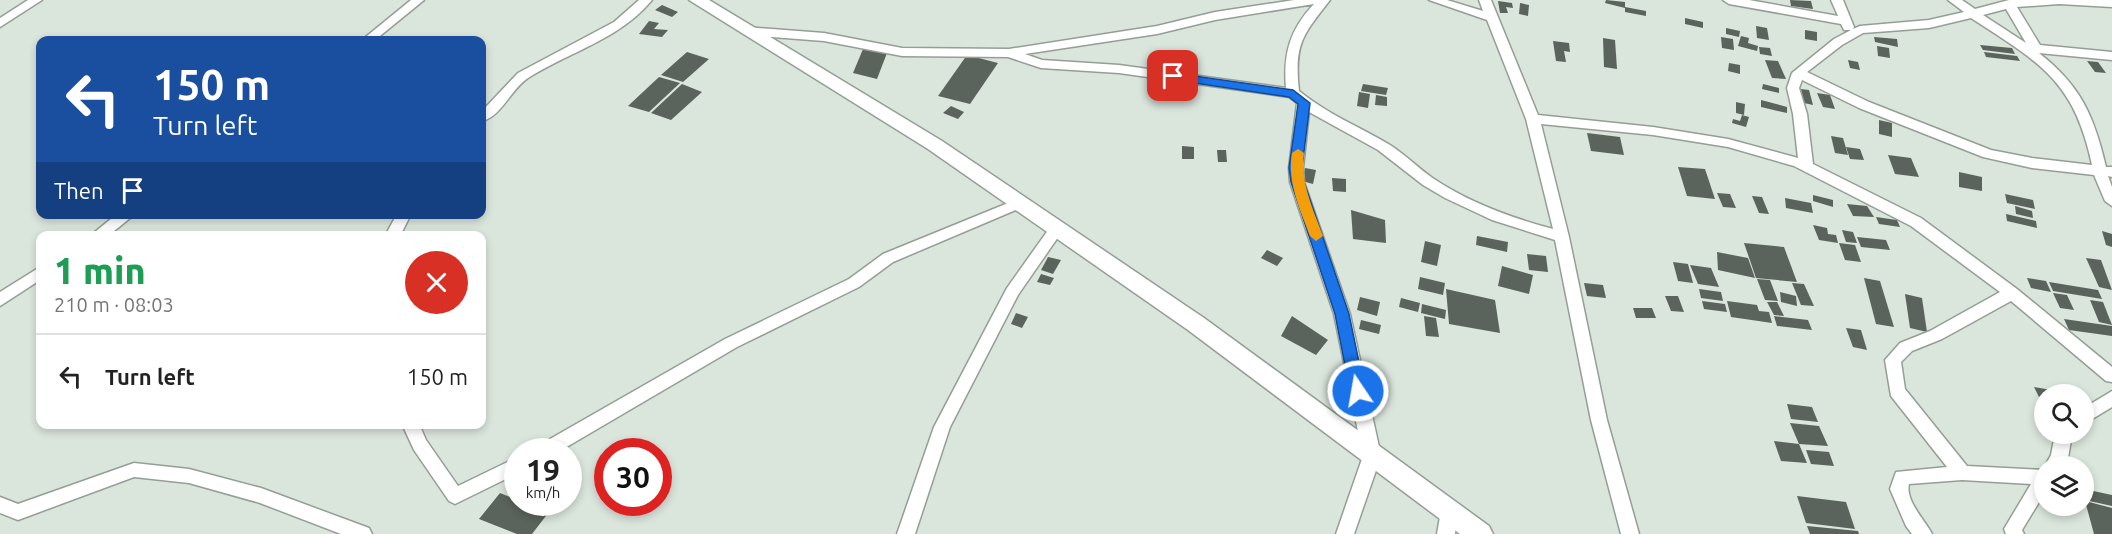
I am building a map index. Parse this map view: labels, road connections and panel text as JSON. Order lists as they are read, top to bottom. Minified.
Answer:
{"page":{"turn":["150 m","Turn left"],"then":"Then","heading":["1 min","210 m · 08:03"],"list":[{"name":"Turn left","value":"150 m"}],"speed":"19 km/h","limit":"30"}}
